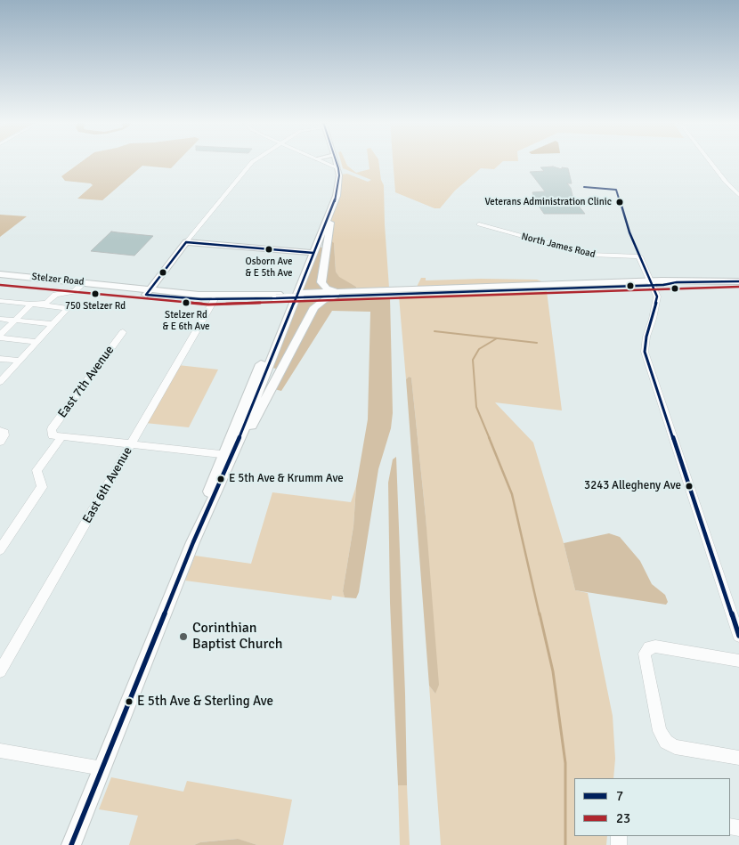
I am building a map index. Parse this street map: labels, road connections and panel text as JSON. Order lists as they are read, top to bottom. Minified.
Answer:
{"streets":{"main road":["Stelzer Road"],"street":["North James Road","East 7th Avenue","East 6th Avenue"]},"crossings":[["North James Road","Stelzer Road"],["Stelzer Road","East 6th Avenue"]],"places":["Veterans Administration Clinic","Osborn Ave & E 5th Ave","750 Stelzer Rd","Stelzer Rd & E 6th Ave","E 5th Ave & Krumm Ave","3243 Allegheny Ave","Corinthian Baptist Church","E 5th Ave & Sterling Ave"],"lines":["transit line 7","transit line 23"],"legend":["7","23"]}
